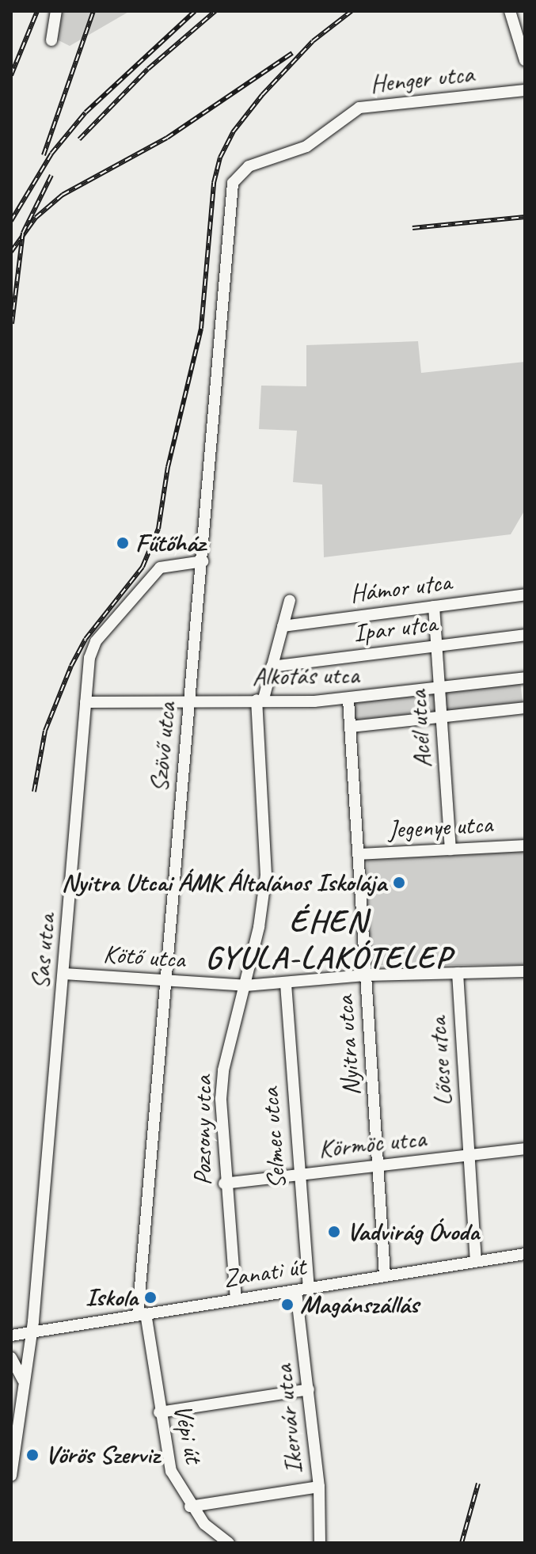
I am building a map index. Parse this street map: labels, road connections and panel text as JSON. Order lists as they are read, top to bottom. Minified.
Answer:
{"streets":{"street":["Henger utca","Hámor utca","Ipar utca","Alkotás utca","Acél utca","Szövő utca","Jegenye utca","Sas utca","Kötő utca","Nyitra utca","Lőcse utca","Pozsony utca","Selmec utca","Körmöc utca","Zanati út","Ikervár utca","Vépi út"]},"crossings":[["Henger utca","Szövő utca"],["Hámor utca","Acél utca"],["Hámor utca","Pozsony utca"],["Ipar utca","Acél utca"],["Ipar utca","Pozsony utca"],["Alkotás utca","Acél utca"],["Alkotás utca","Szövő utca"],["Alkotás utca","Sas utca"],["Alkotás utca","Nyitra utca"],["Alkotás utca","Pozsony utca"],["Acél utca","Jegenye utca"],["Szövő utca","Sas utca"],["Szövő utca","Kötő utca"],["Szövő utca","Zanati út"],["Szövő utca","Vépi út"],["Jegenye utca","Nyitra utca"],["Sas utca","Kötő utca"],["Sas utca","Zanati út"],["Kötő utca","Nyitra utca"],["Kötő utca","Lőcse utca"],["Kötő utca","Pozsony utca"],["Kötő utca","Selmec utca"],["Nyitra utca","Körmöc utca"],["Nyitra utca","Zanati út"],["Lőcse utca","Körmöc utca"],["Lőcse utca","Zanati út"],["Pozsony utca","Körmöc utca"],["Pozsony utca","Zanati út"],["Selmec utca","Körmöc utca"],["Selmec utca","Zanati út"],["Zanati út","Ikervár utca"],["Zanati út","Vépi út"]],"districts":["ÉHEN GYULA-LAKÓTELEP"],"places":["Fűtőház","Nyitra Utcai ÁMK Általános Iskolája","Vadvirág Óvoda","Iskola","Magánszállás","Vörös Szerviz"]}
